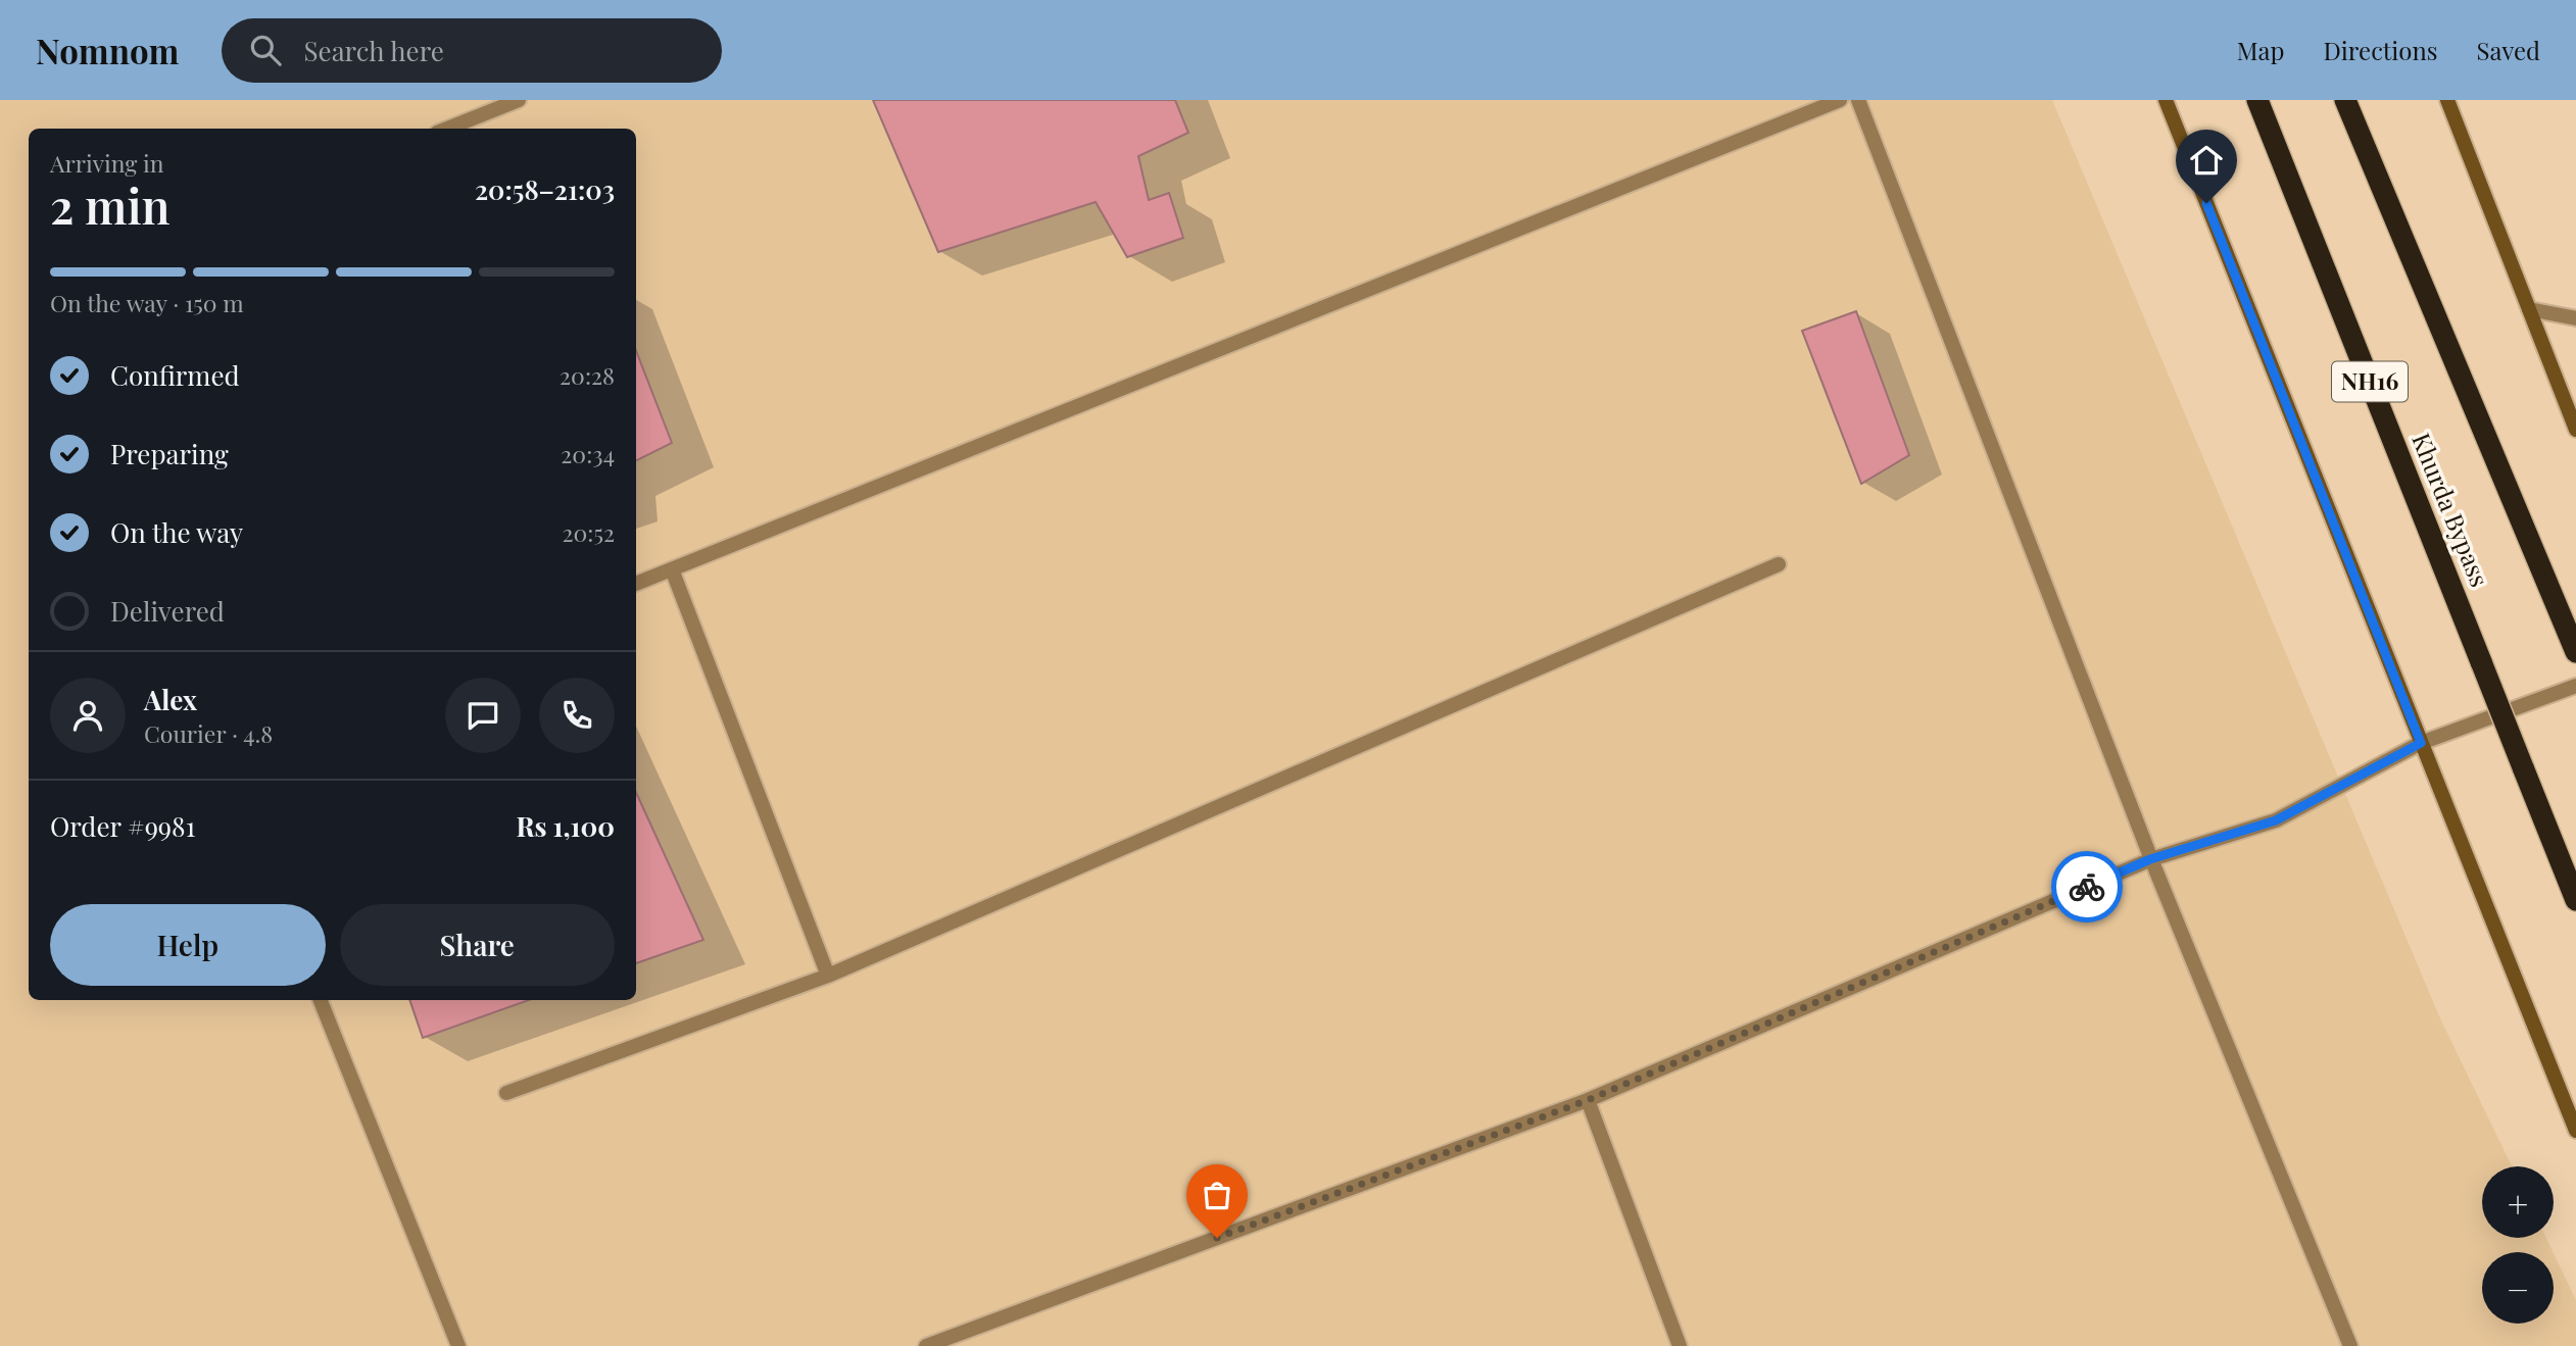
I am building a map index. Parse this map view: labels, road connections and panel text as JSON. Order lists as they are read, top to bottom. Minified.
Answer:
{"streets":{"highway":["NH16","Khurda Bypass"]},"page":{"header":"Nomnom","search":"Search here","nav":["Map","Directions","Saved"],"heading":["2 min","Arriving in","20:58–21:03"],"panel":["Alex","Courier · 4.8","Order #9981","Rs 1,100"],"bar":"On the way · 150 m","list":[["Confirmed","20:28"],["Preparing","20:34"],["On the way","20:52"],"Delivered"],"buttons":["Help","Share"],"map_buttons":["+","−"]}}
